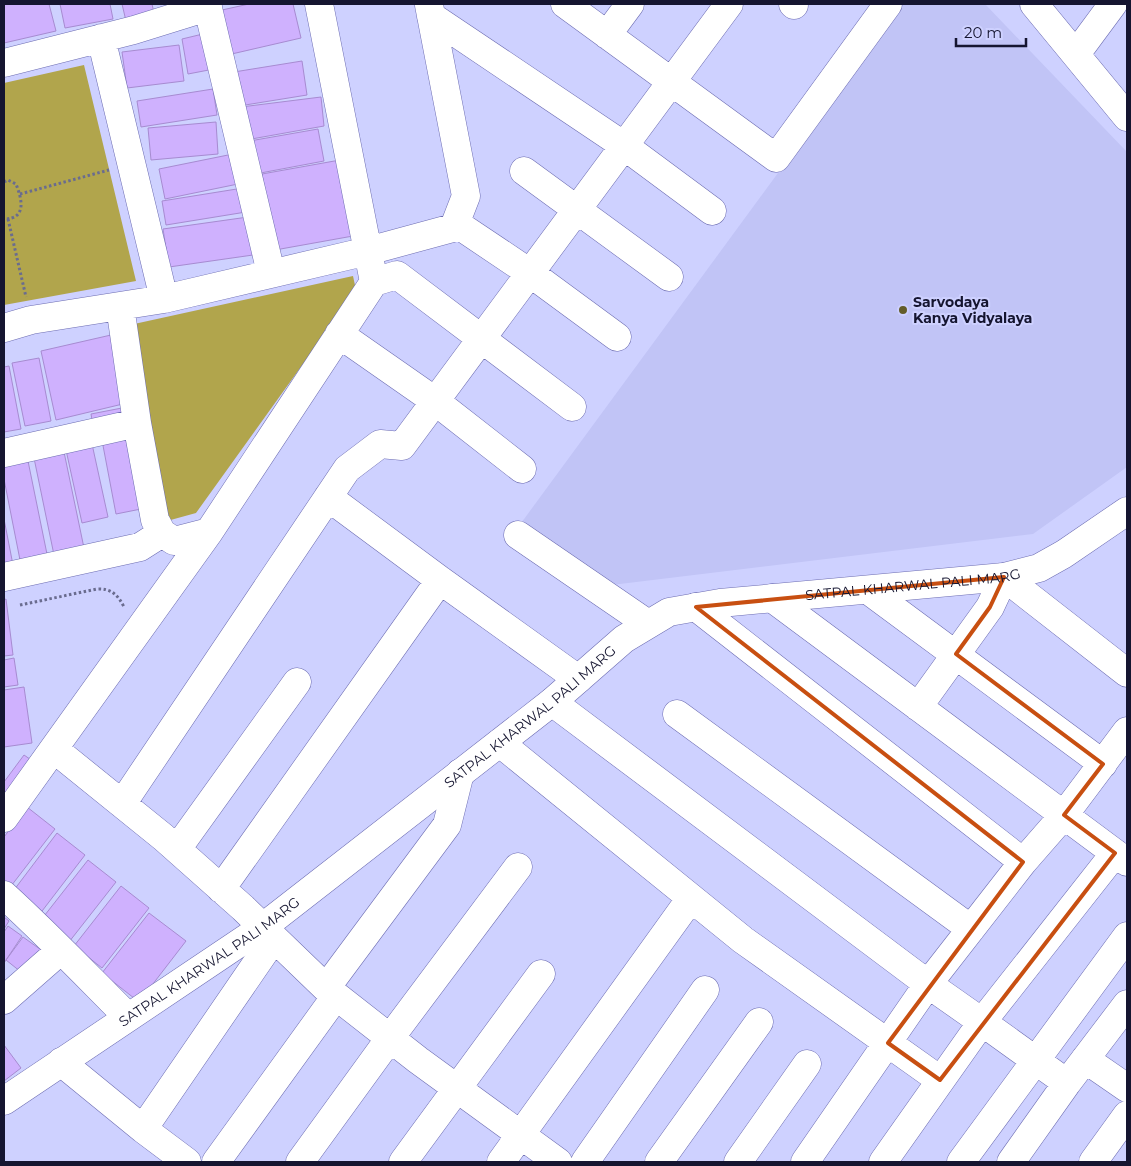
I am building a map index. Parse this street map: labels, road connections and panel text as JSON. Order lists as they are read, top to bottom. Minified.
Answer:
{"streets":{"street":["SATPAL KHARWAL PALI MARG"]},"places":["Sarvodaya Kanya Vidyalaya"],"scale_bar":"20 m"}
